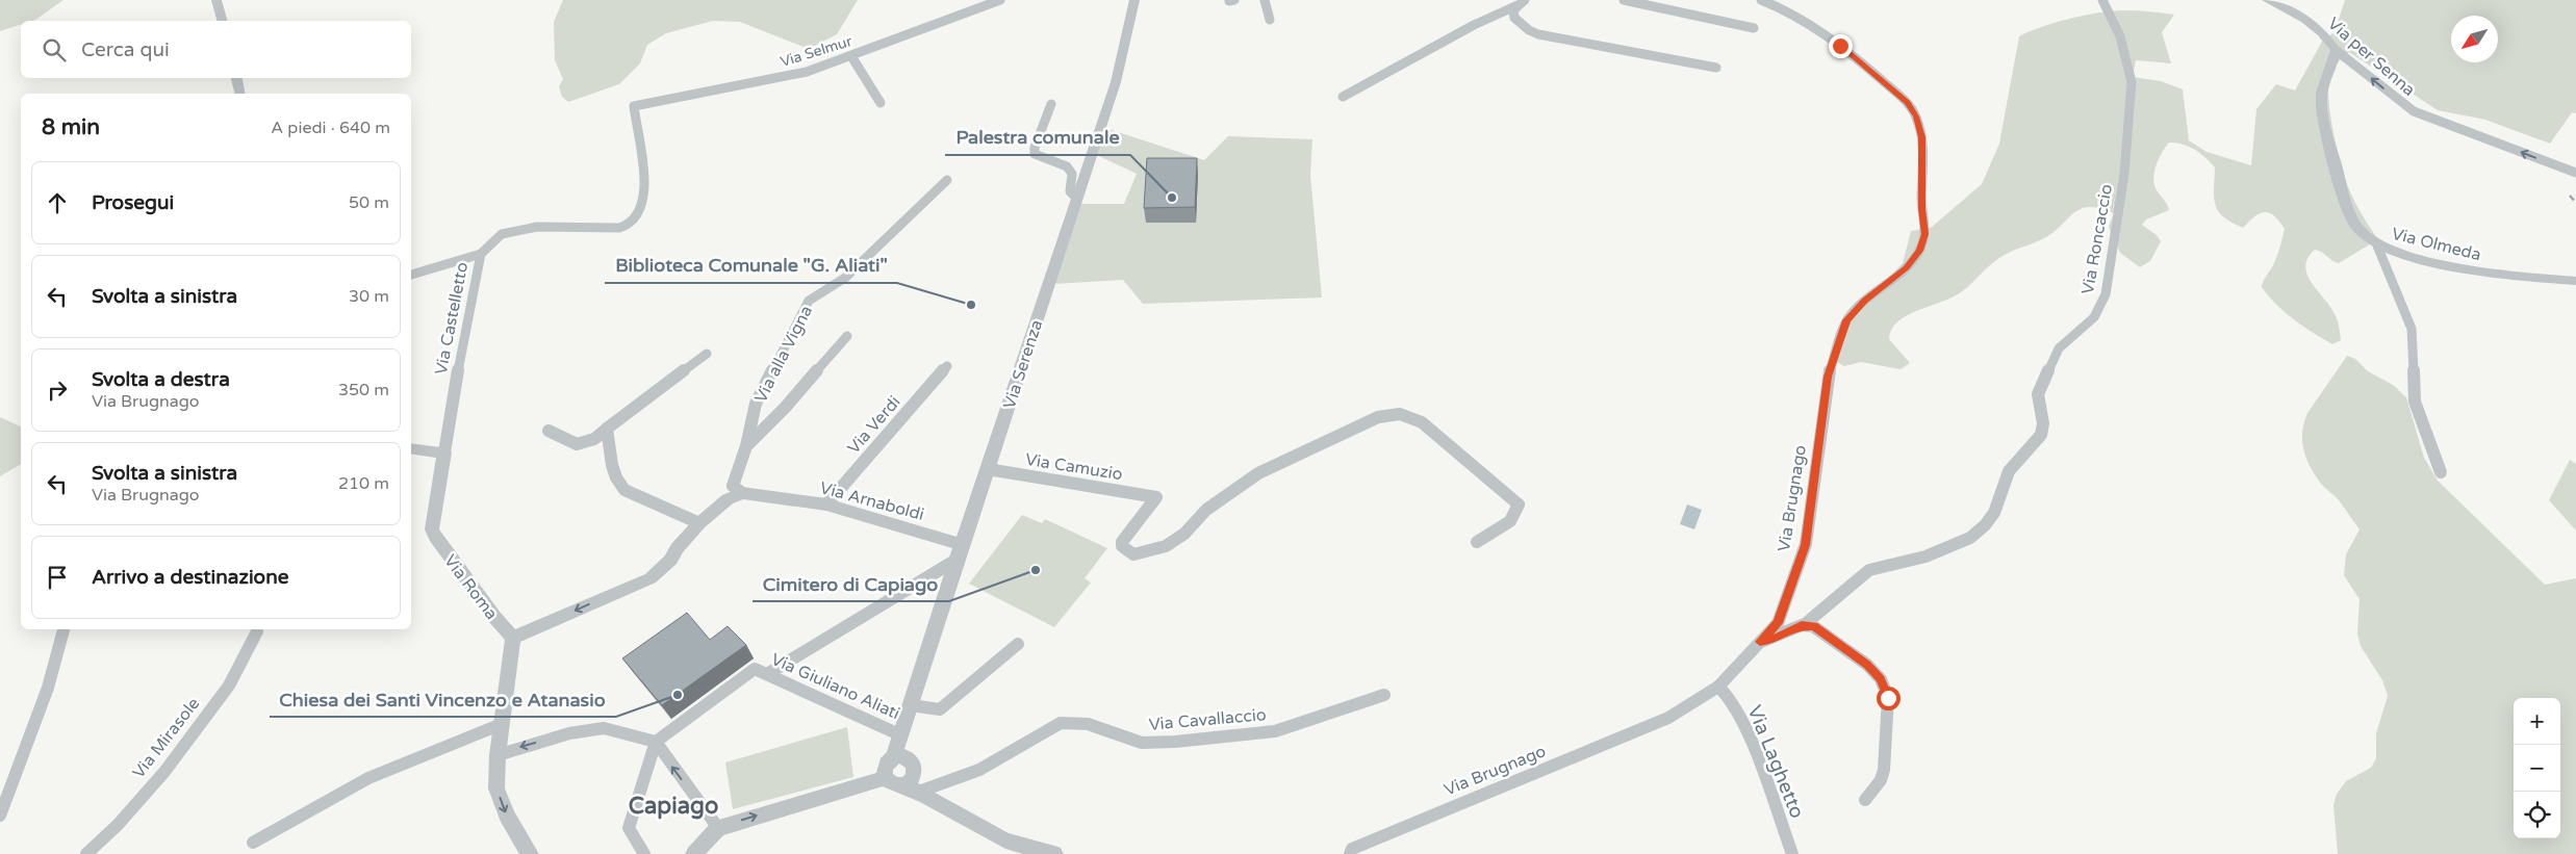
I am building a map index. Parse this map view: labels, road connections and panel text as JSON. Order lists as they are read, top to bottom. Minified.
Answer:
{"streets":{"street":["Via Selmur","Via per Senna","Via Roncaccio","Via Olmeda","Via Castelletto","Via alla Vigna","Via Serenza","Via Verdi","Via Camuzio","Via Brugnago","Via Arnaboldi","Via Roma","Via Giuliano Aliati","Via Cavallaccio","Via Mirasole","Via Laghetto"]},"crossings":[["Via Selmur","Via Castelletto"],["Via per Senna","Via Olmeda"],["Via Roncaccio","Via Brugnago"],["Via Castelletto","Via Roma"],["Via alla Vigna","Via Arnaboldi"],["Via Serenza","Via Camuzio"],["Via Serenza","Via Arnaboldi"],["Via Serenza","Via Giuliano Aliati"],["Via Verdi","Via Arnaboldi"],["Via Brugnago","Via Laghetto"]],"one_way":["Via per Senna"],"districts":["Capiago"],"places":["Palestra comunale","Biblioteca Comunale \"G. Aliati\"","Cimitero di Capiago","Chiesa dei Santi Vincenzo e Atanasio"],"north":"bottom left","page":{"search":"Cerca qui","heading":["8 min","A piedi · 640 m"],"list":[["Prosegui","50 m"],["Svolta a sinistra","30 m"],["Svolta a destra","Via Brugnago","350 m"],["Svolta a sinistra","Via Brugnago","210 m"],"Arrivo a destinazione"],"map_buttons":["+","−"]}}
